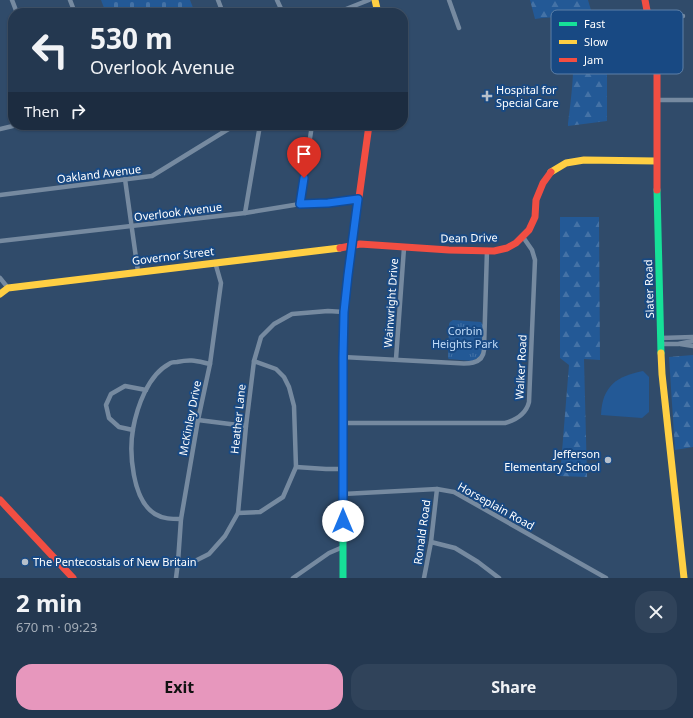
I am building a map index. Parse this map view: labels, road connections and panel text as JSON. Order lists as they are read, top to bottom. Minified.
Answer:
{"streets":{"main road":["Dean Drive","Governor Street","Slater Road"],"street":["Oakland Avenue","Overlook Avenue","Wainwright Drive","Walker Road","McKinley Drive","Heather Lane","Horseplain Road","Ronald Road"]},"crossings":[["Dean Drive","Governor Street"],["Dean Drive","Slater Road"],["Dean Drive","Wainwright Drive"],["Dean Drive","Walker Road"],["Governor Street","McKinley Drive"],["McKinley Drive","Heather Lane"],["Horseplain Road","Ronald Road"]],"parks":["Corbin Heights Park"],"places":{"health":["Hospital for Special Care"],"other":["Jefferson Elementary School","The Pentecostals of New Britain"]},"legend":["Fast","Slow","Jam"],"page":{"turn":["530 m","Overlook Avenue"],"then":"Then","heading":["2 min","670 m · 09:23"],"buttons":["Exit","Share"]}}
